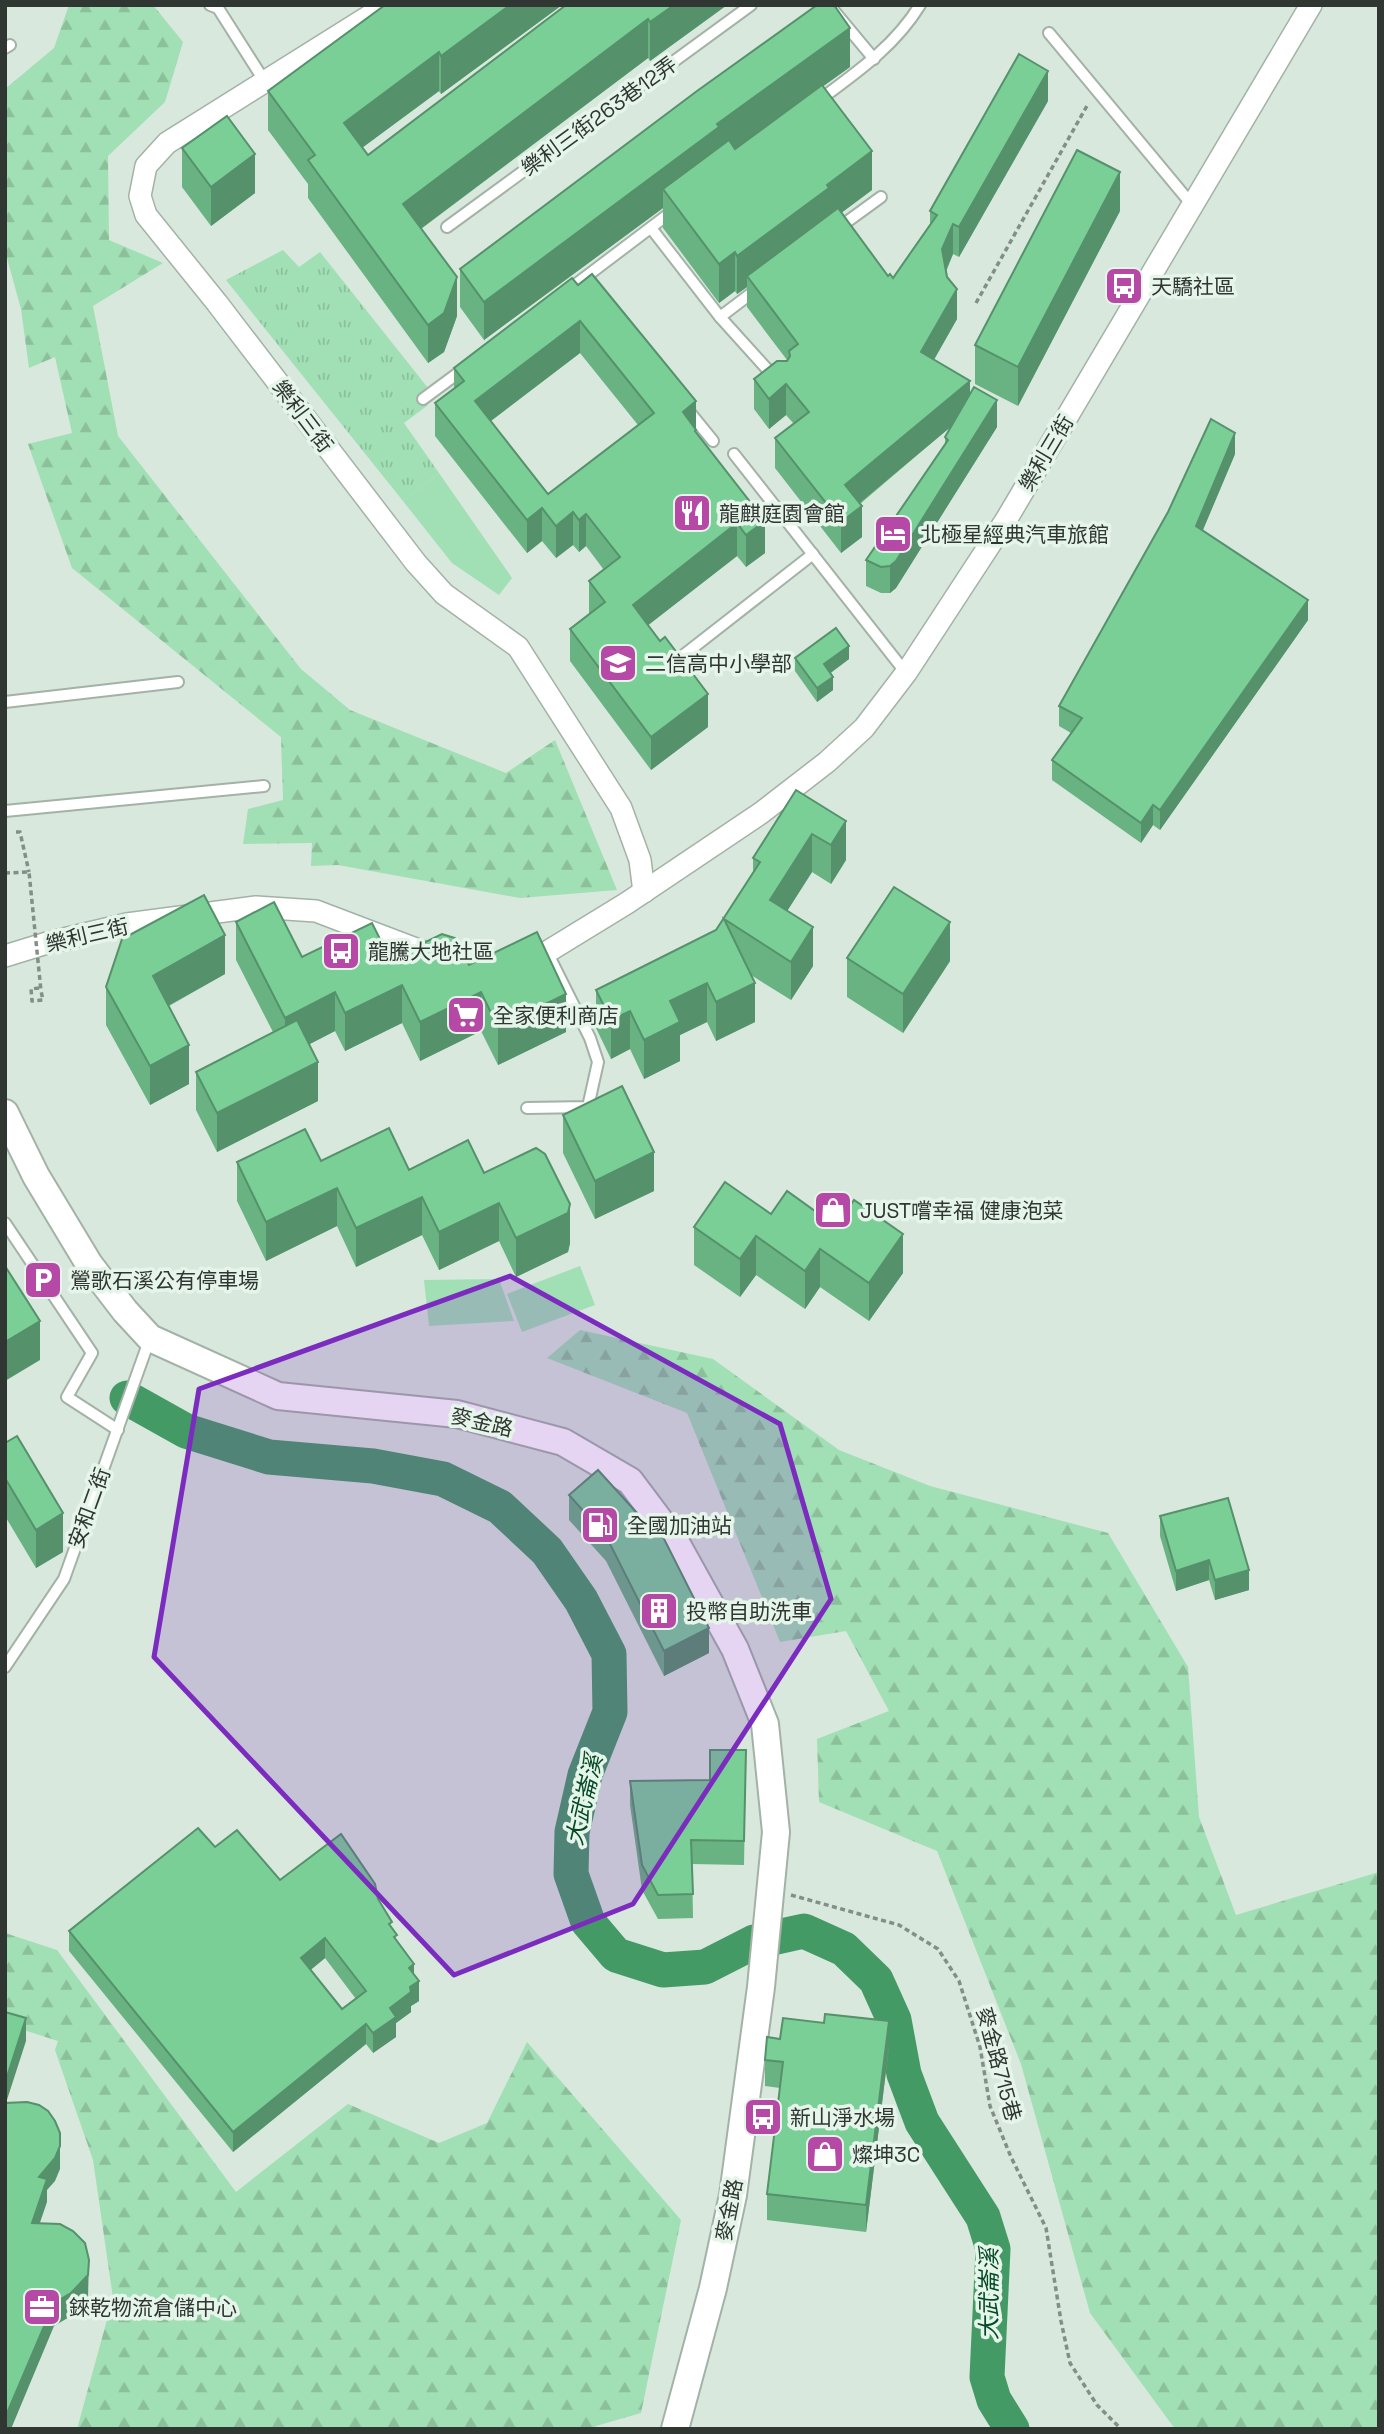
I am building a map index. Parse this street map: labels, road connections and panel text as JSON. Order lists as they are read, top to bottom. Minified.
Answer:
{"streets":{"street":["樂利三街","麥金路"],"lane":["樂利三街263巷12弄","安和二街"],"path":["麥金路715巷"]},"crossings":[["麥金路","安和二街"],["麥金路","麥金路715巷"]],"water":["大武崙溪"],"places":{"bus stop":["天驕社區","龍騰大地社區","新山淨水場"],"restaurant":["龍麒庭園會館"],"hotel":["北極星經典汽車旅館"],"school or university":["二信高中小學部"],"supermarket":["全家便利商店"],"shop":["JUST嚐幸福 健康泡菜","燦坤3C"],"parking":["鶯歌石溪公有停車場"],"fuel station":["全國加油站"],"building":["投幣自助洗車"],"office":["錸乾物流倉儲中心"]}}
